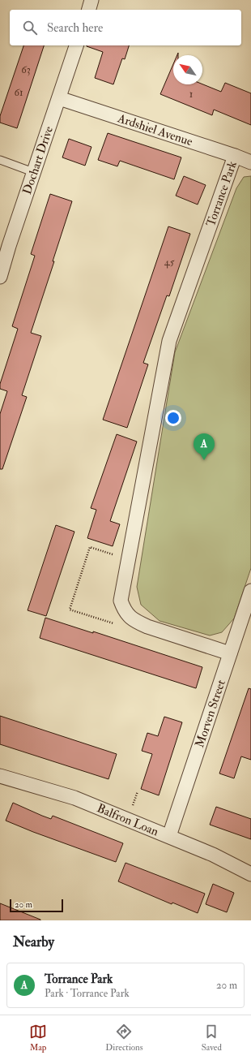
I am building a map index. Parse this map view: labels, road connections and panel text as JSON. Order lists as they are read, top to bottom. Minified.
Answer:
{"streets":{"street":["Ardshiel Avenue","Dochart Drive","Torrance Park","Morven Street","Balfron Loan"]},"crossings":[["Ardshiel Avenue","Dochart Drive"],["Ardshiel Avenue","Torrance Park"],["Torrance Park","Morven Street"],["Morven Street","Balfron Loan"]],"house_numbers":["63","61","1","45"],"scale_bar":"20 m","north":"top left","page":{"search":"Search here","pins":"A","scale":"20 m","heading":"Nearby","list":[{"mark":"A","name":"Torrance Park","note":"Park · Torrance Park","value":"20 m"}],"nav":["Map","Directions","Saved"]}}
